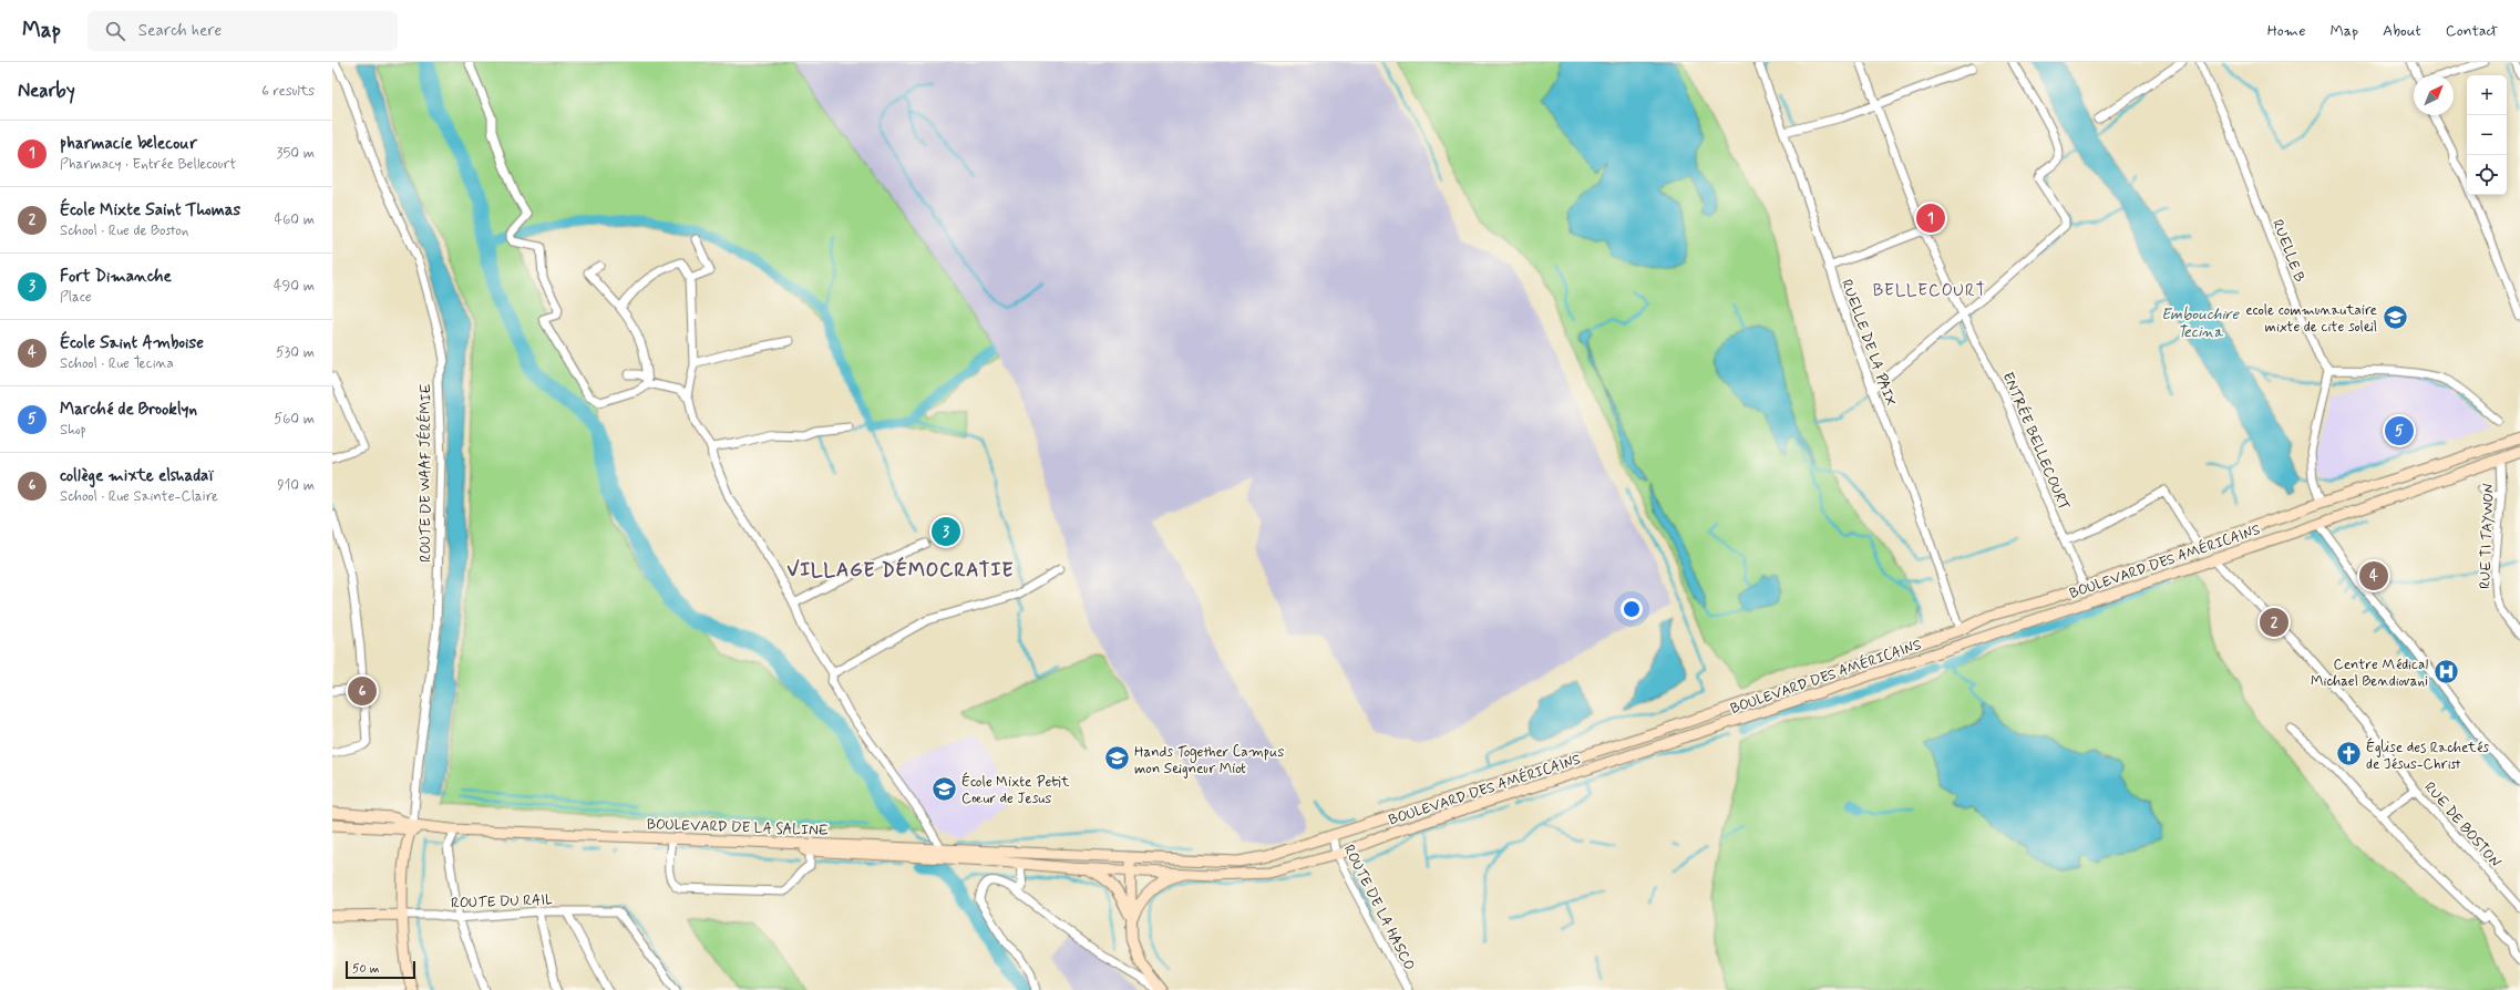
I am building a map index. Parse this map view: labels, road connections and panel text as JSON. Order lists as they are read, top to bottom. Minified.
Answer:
{"streets":{"main road":["BOULEVARD DES AMÉRICAINS","BOULEVARD DE LA SALINE","ROUTE DU RAIL"],"street":["RUELLE B","RUELLE DE LA PAIX","ENTRÉE BELLECOURT","ROUTE DE WAAF JÉRÉMIE","RUE TI TAYWON","RUE DE BOSTON","ROUTE DE LA HASCO"]},"crossings":[["RUELLE DE LA PAIX","BOULEVARD DES AMÉRICAINS"],["ENTRÉE BELLECOURT","BOULEVARD DES AMÉRICAINS"],["ROUTE DE WAAF JÉRÉMIE","BOULEVARD DE LA SALINE"],["RUE TI TAYWON","BOULEVARD DES AMÉRICAINS"],["BOULEVARD DES AMÉRICAINS","RUE DE BOSTON"],["BOULEVARD DES AMÉRICAINS","BOULEVARD DE LA SALINE"],["BOULEVARD DES AMÉRICAINS","ROUTE DE LA HASCO"]],"districts":["BELLECOURT","VILLAGE DÉMOCRATIE"],"water":["Embouchire Tecina"],"places":{"school or university":["ecole communautaire mixte de cite soleil","Hands Together Campus mon Seigneur Miot","École Mixte Petit Cœur de Jesus"],"hospital":["Centre Médical Michael Bendiovani"],"church":["Église des Rachetés de Jésus-Christ"]},"scale_bar":"50 m","north":"top right","page":{"header":"Map","search":"Search here","nav":["Home","Map","About","Contact"],"heading":["Nearby","6 results"],"map_buttons":["+","−"],"list":[{"mark":"1","name":"pharmacie belecour","note":"Pharmacy · Entrée Bellecourt","value":"350 m"},{"mark":"2","name":"École Mixte Saint Thomas","note":"School · Rue de Boston","value":"460 m"},{"mark":"3","name":"Fort Dimanche","note":"Place","value":"490 m"},{"mark":"4","name":"École Saint Amboise","note":"School · Rue Tecina","value":"530 m"},{"mark":"5","name":"Marché de Brooklyn","note":"Shop","value":"560 m"},{"mark":"6","name":"collège mixte elshadaï","note":"School · Rue Sainte-Claire","value":"910 m"}],"pins":["1","5","3","4","2","6"],"scale":"50 m"}}
